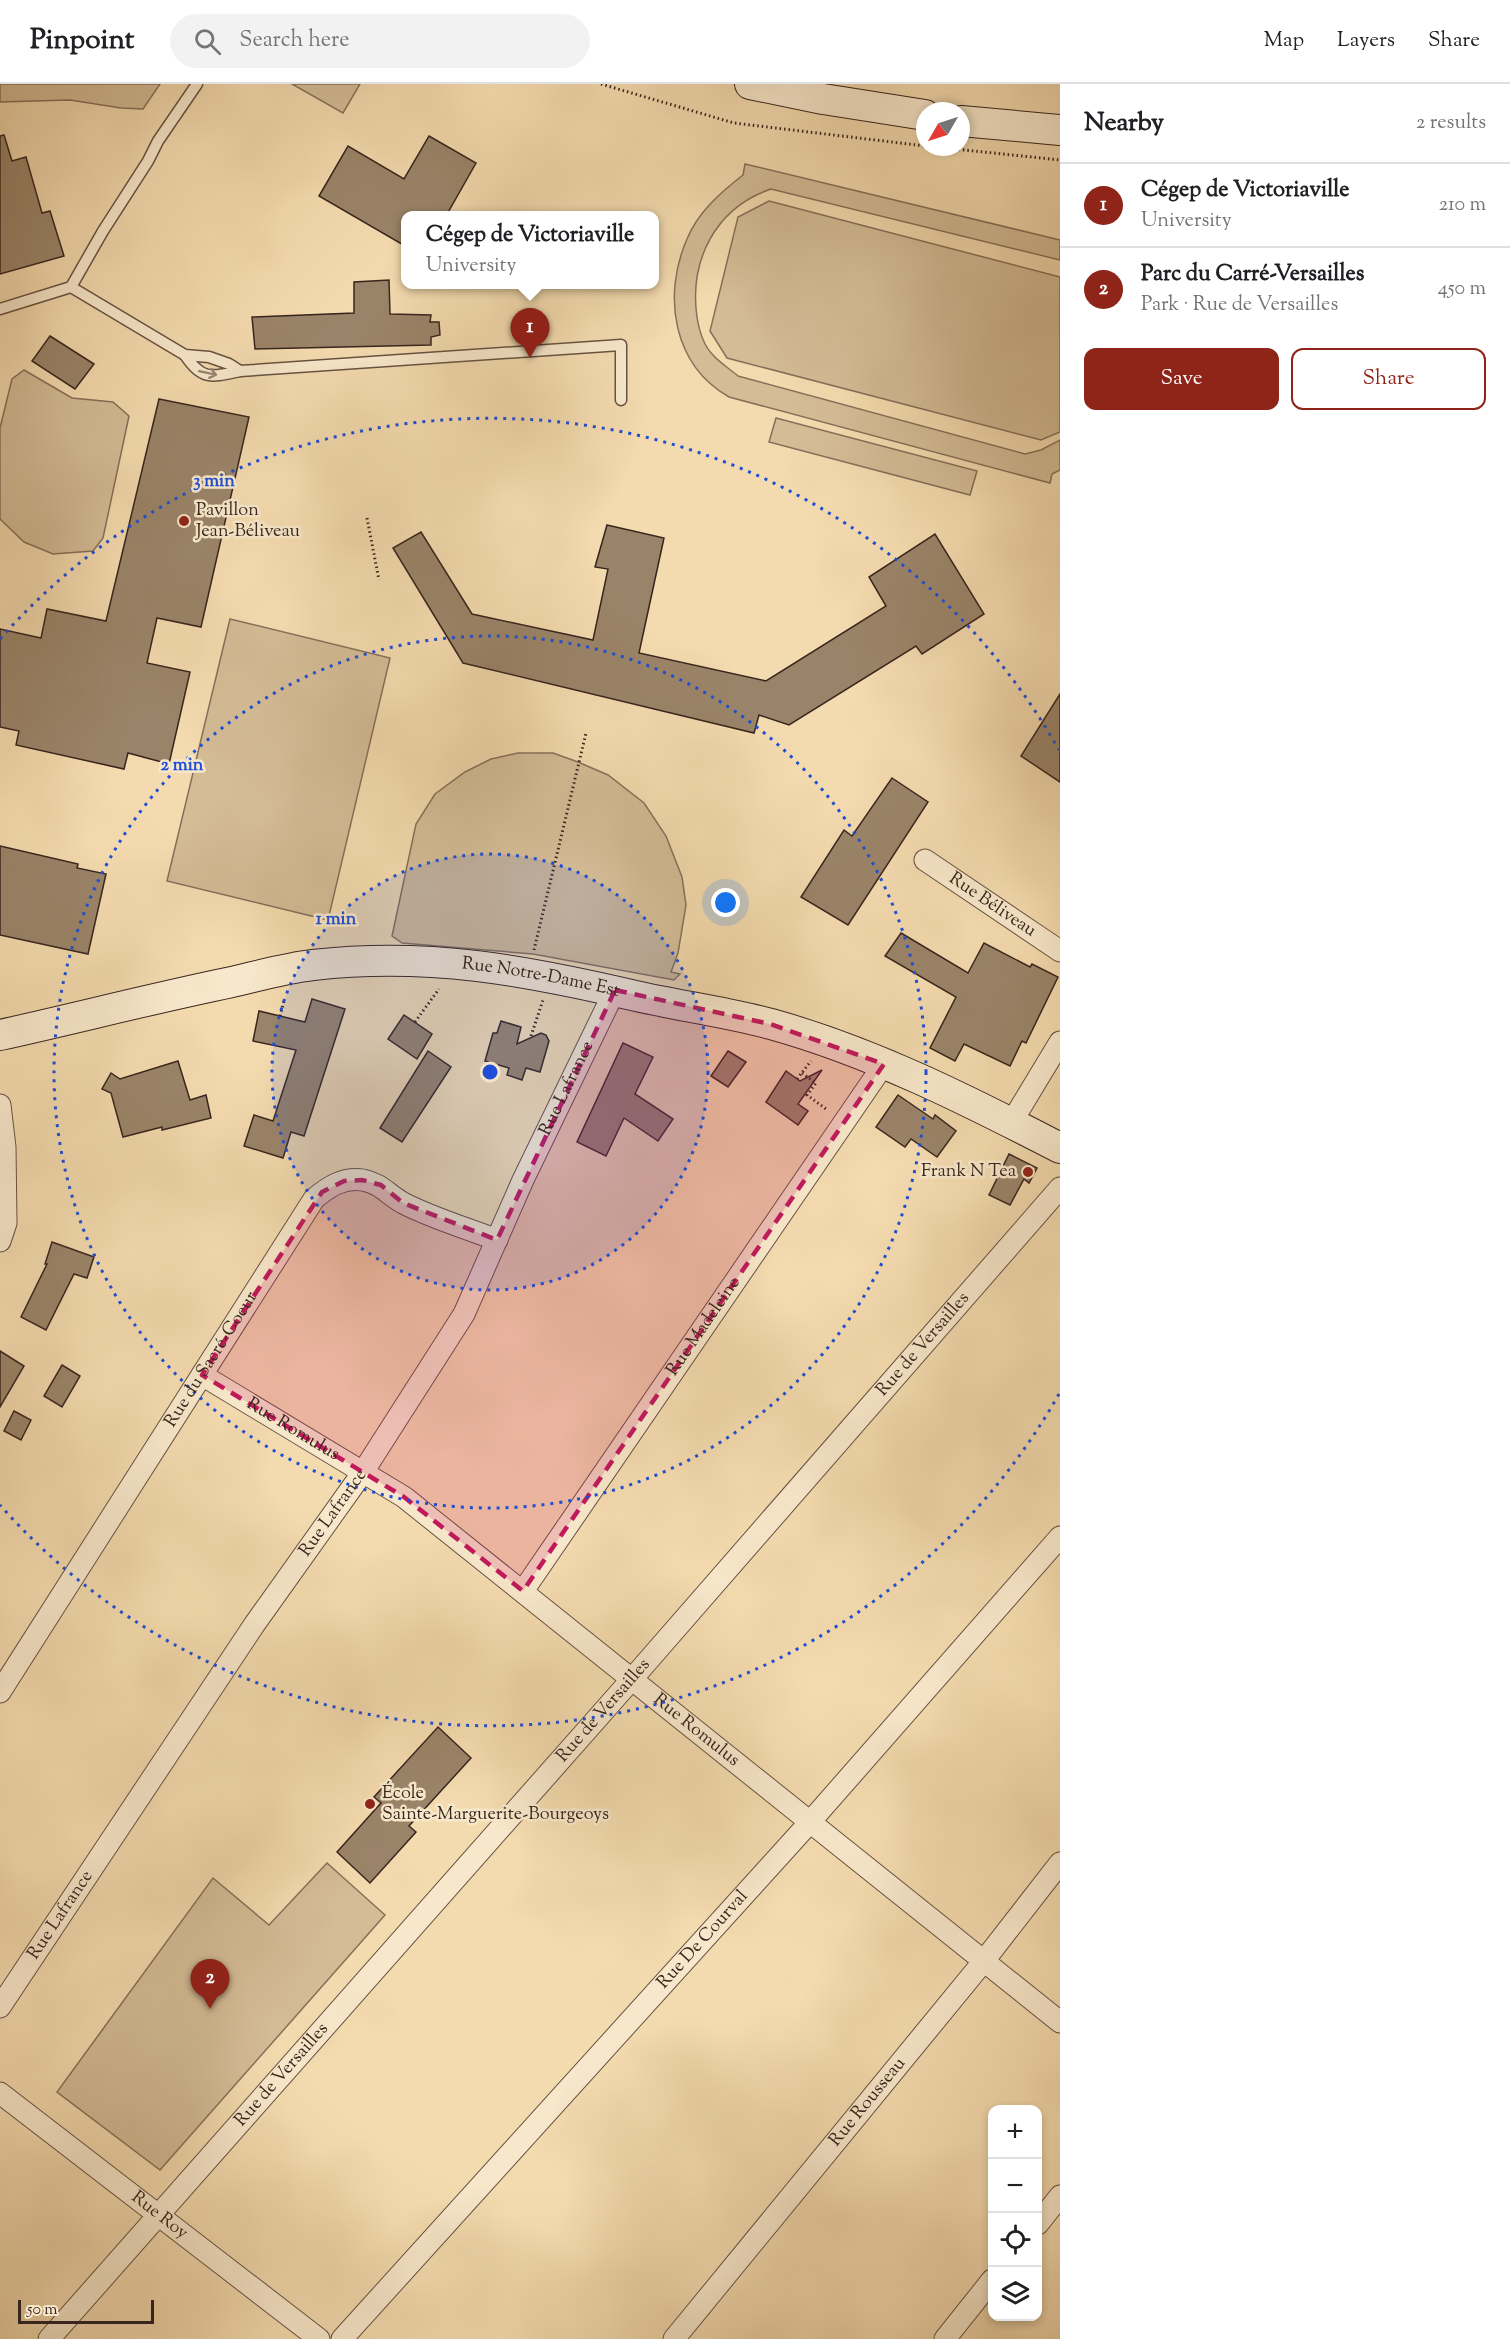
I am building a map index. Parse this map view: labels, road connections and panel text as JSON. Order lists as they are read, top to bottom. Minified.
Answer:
{"streets":{"street":["Rue Béliveau","Rue Notre-Dame Est","Rue Lafrance","Rue Madeleine","Rue de Versailles","Rue du Sacré-Coeur","Rue Romulus","Rue De Courval","Rue Rousseau","Rue Roy"]},"crossings":[["Rue Notre-Dame Est","Rue Lafrance"],["Rue Notre-Dame Est","Rue Madeleine"],["Rue Lafrance","Rue du Sacré-Coeur"],["Rue Lafrance","Rue Romulus"],["Rue Madeleine","Rue Romulus"],["Rue de Versailles","Rue Romulus"],["Rue de Versailles","Rue Roy"],["Rue du Sacré-Coeur","Rue Romulus"],["Rue Romulus","Rue De Courval"],["Rue Romulus","Rue Rousseau"]],"places":["Pavillon Jean-Béliveau","Frank N Tea","École Sainte-Marguerite-Bourgeoys"],"scale_bar":"50 m","north":"bottom left","page":{"header":"Pinpoint","search":"Search here","nav":["Map","Layers","Share"],"heading":["Nearby","2 results"],"list":[{"mark":"1","name":"Cégep de Victoriaville","note":"University","value":"210 m"},{"mark":"2","name":"Parc du Carré-Versailles","note":"Park · Rue de Versailles","value":"450 m"}],"popup":["Cégep de Victoriaville","University"],"pins":["1","2"],"buttons":["Save","Share"],"map_buttons":["+","−"],"scale":"50 m"},"rings":["3 min","2 min","1 min"]}
